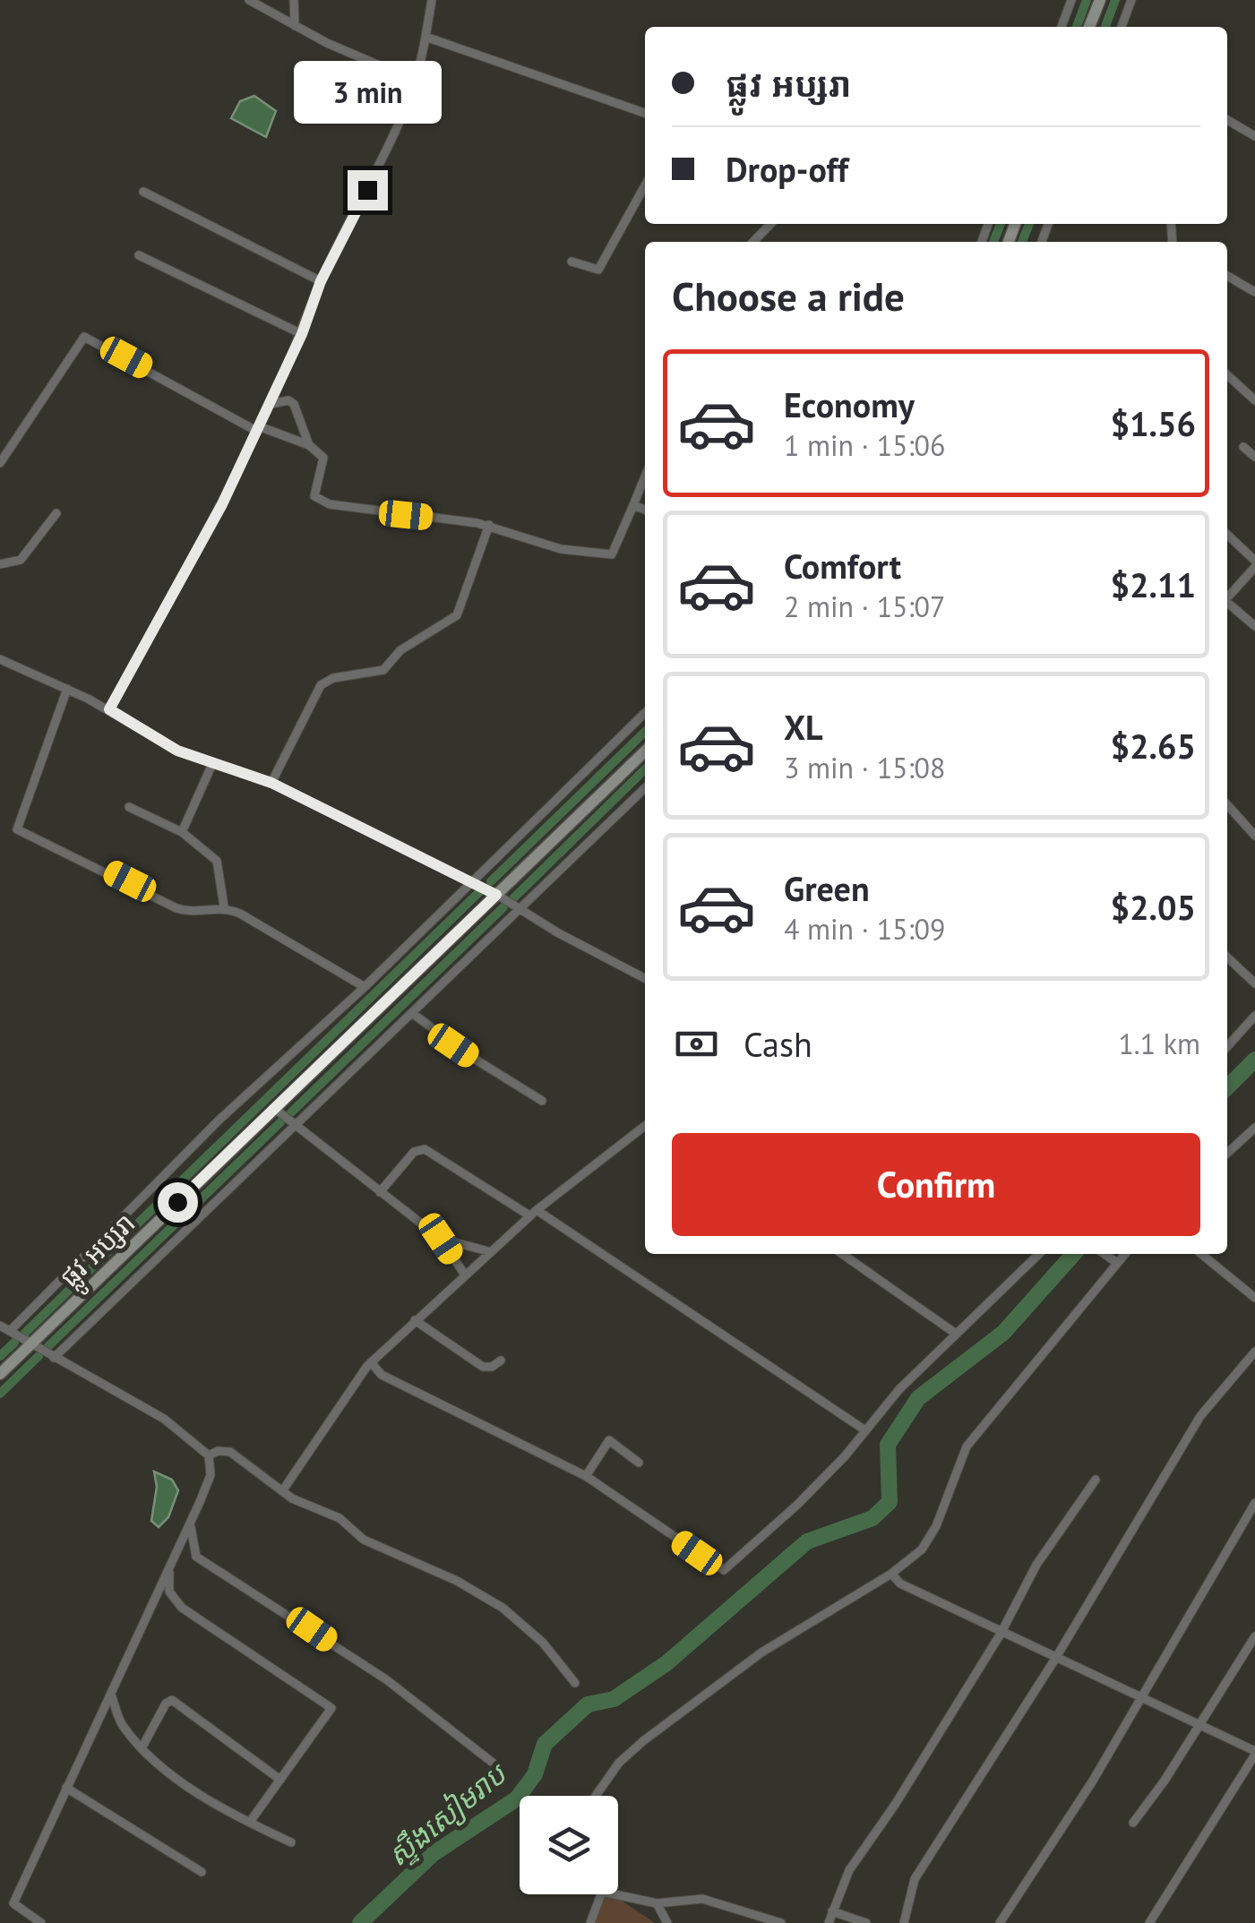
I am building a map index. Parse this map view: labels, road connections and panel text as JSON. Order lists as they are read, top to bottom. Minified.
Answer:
{"streets":{"street":["ផ្លូវ អប្សរា"]},"water":["ស្ទឹងសៀមរាប"],"page":{"banner":["ផ្លូវ អប្សរា","Drop-off"],"bubble":"3 min","heading":"Choose a ride","list":[{"name":"Economy","note":"1 min · 15:06","value":"$1.56"},{"name":"Comfort","note":"2 min · 15:07","value":"$2.11"},{"name":"XL","note":"3 min · 15:08","value":"$2.65"},{"name":"Green","note":"4 min · 15:09","value":"$2.05"}],"pay":["Cash","1.1 km"],"buttons":"Confirm"}}
